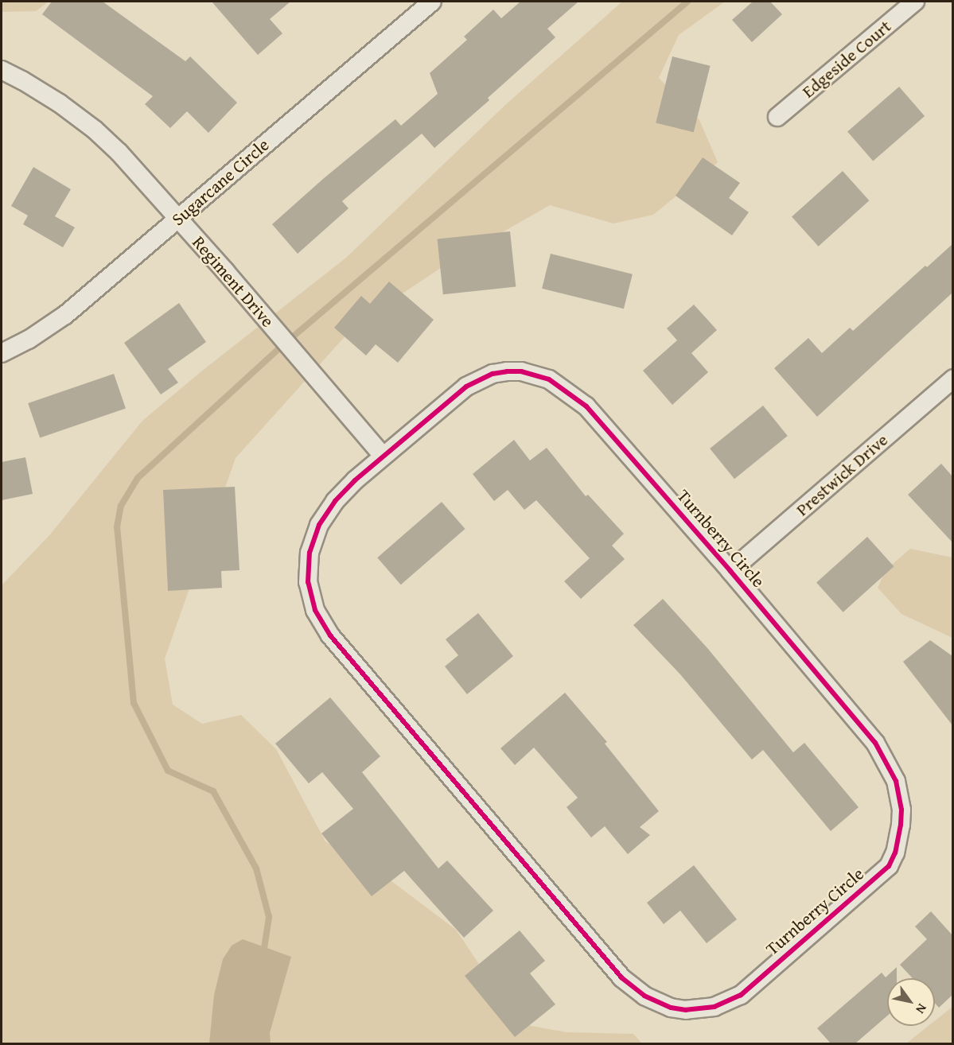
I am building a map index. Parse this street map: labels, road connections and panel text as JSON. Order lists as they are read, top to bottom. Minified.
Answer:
{"streets":{"street":["Edgeside Court","Sugarcane Circle","Regiment Drive","Prestwick Drive","Turnberry Circle"]},"crossings":[["Sugarcane Circle","Regiment Drive"],["Regiment Drive","Turnberry Circle"],["Prestwick Drive","Turnberry Circle"]],"north":"bottom right"}
